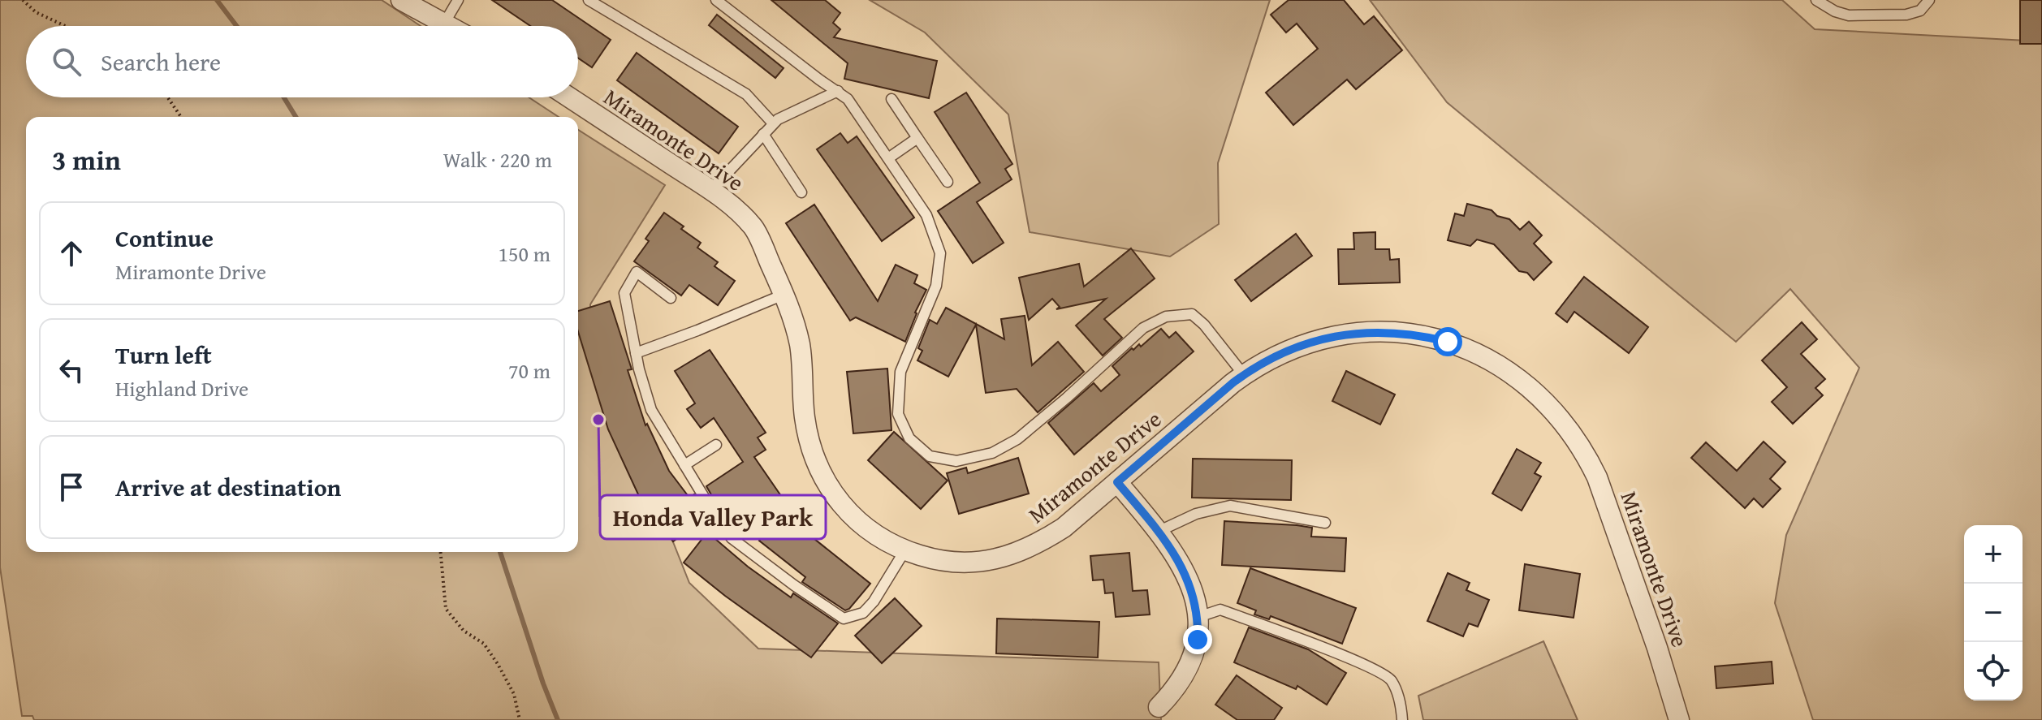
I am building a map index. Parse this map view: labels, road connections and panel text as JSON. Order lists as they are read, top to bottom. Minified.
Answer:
{"streets":{"street":["Miramonte Drive"]},"places":["Honda Valley Park"],"page":{"search":"Search here","heading":["3 min","Walk · 220 m"],"list":[["Continue","Miramonte Drive","150 m"],["Turn left","Highland Drive","70 m"],"Arrive at destination"],"map_buttons":["+","−"]}}
